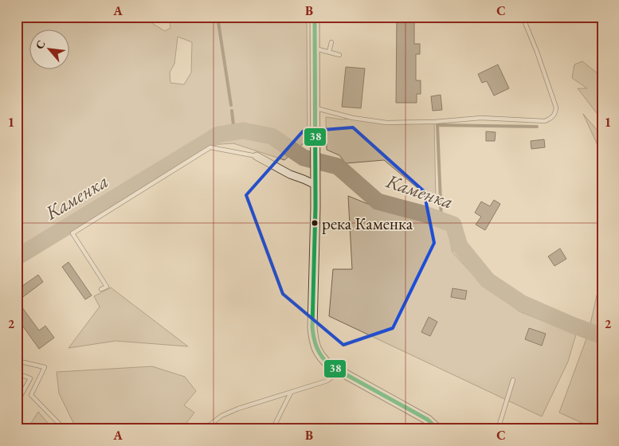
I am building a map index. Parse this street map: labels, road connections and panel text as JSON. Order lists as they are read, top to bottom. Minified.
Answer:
{"water":["Каменка"],"places":["река Каменка"],"lines":["transit line 38"],"north":"top left","grid":{"columns":["A","B","C"],"rows":["1","2"]}}
